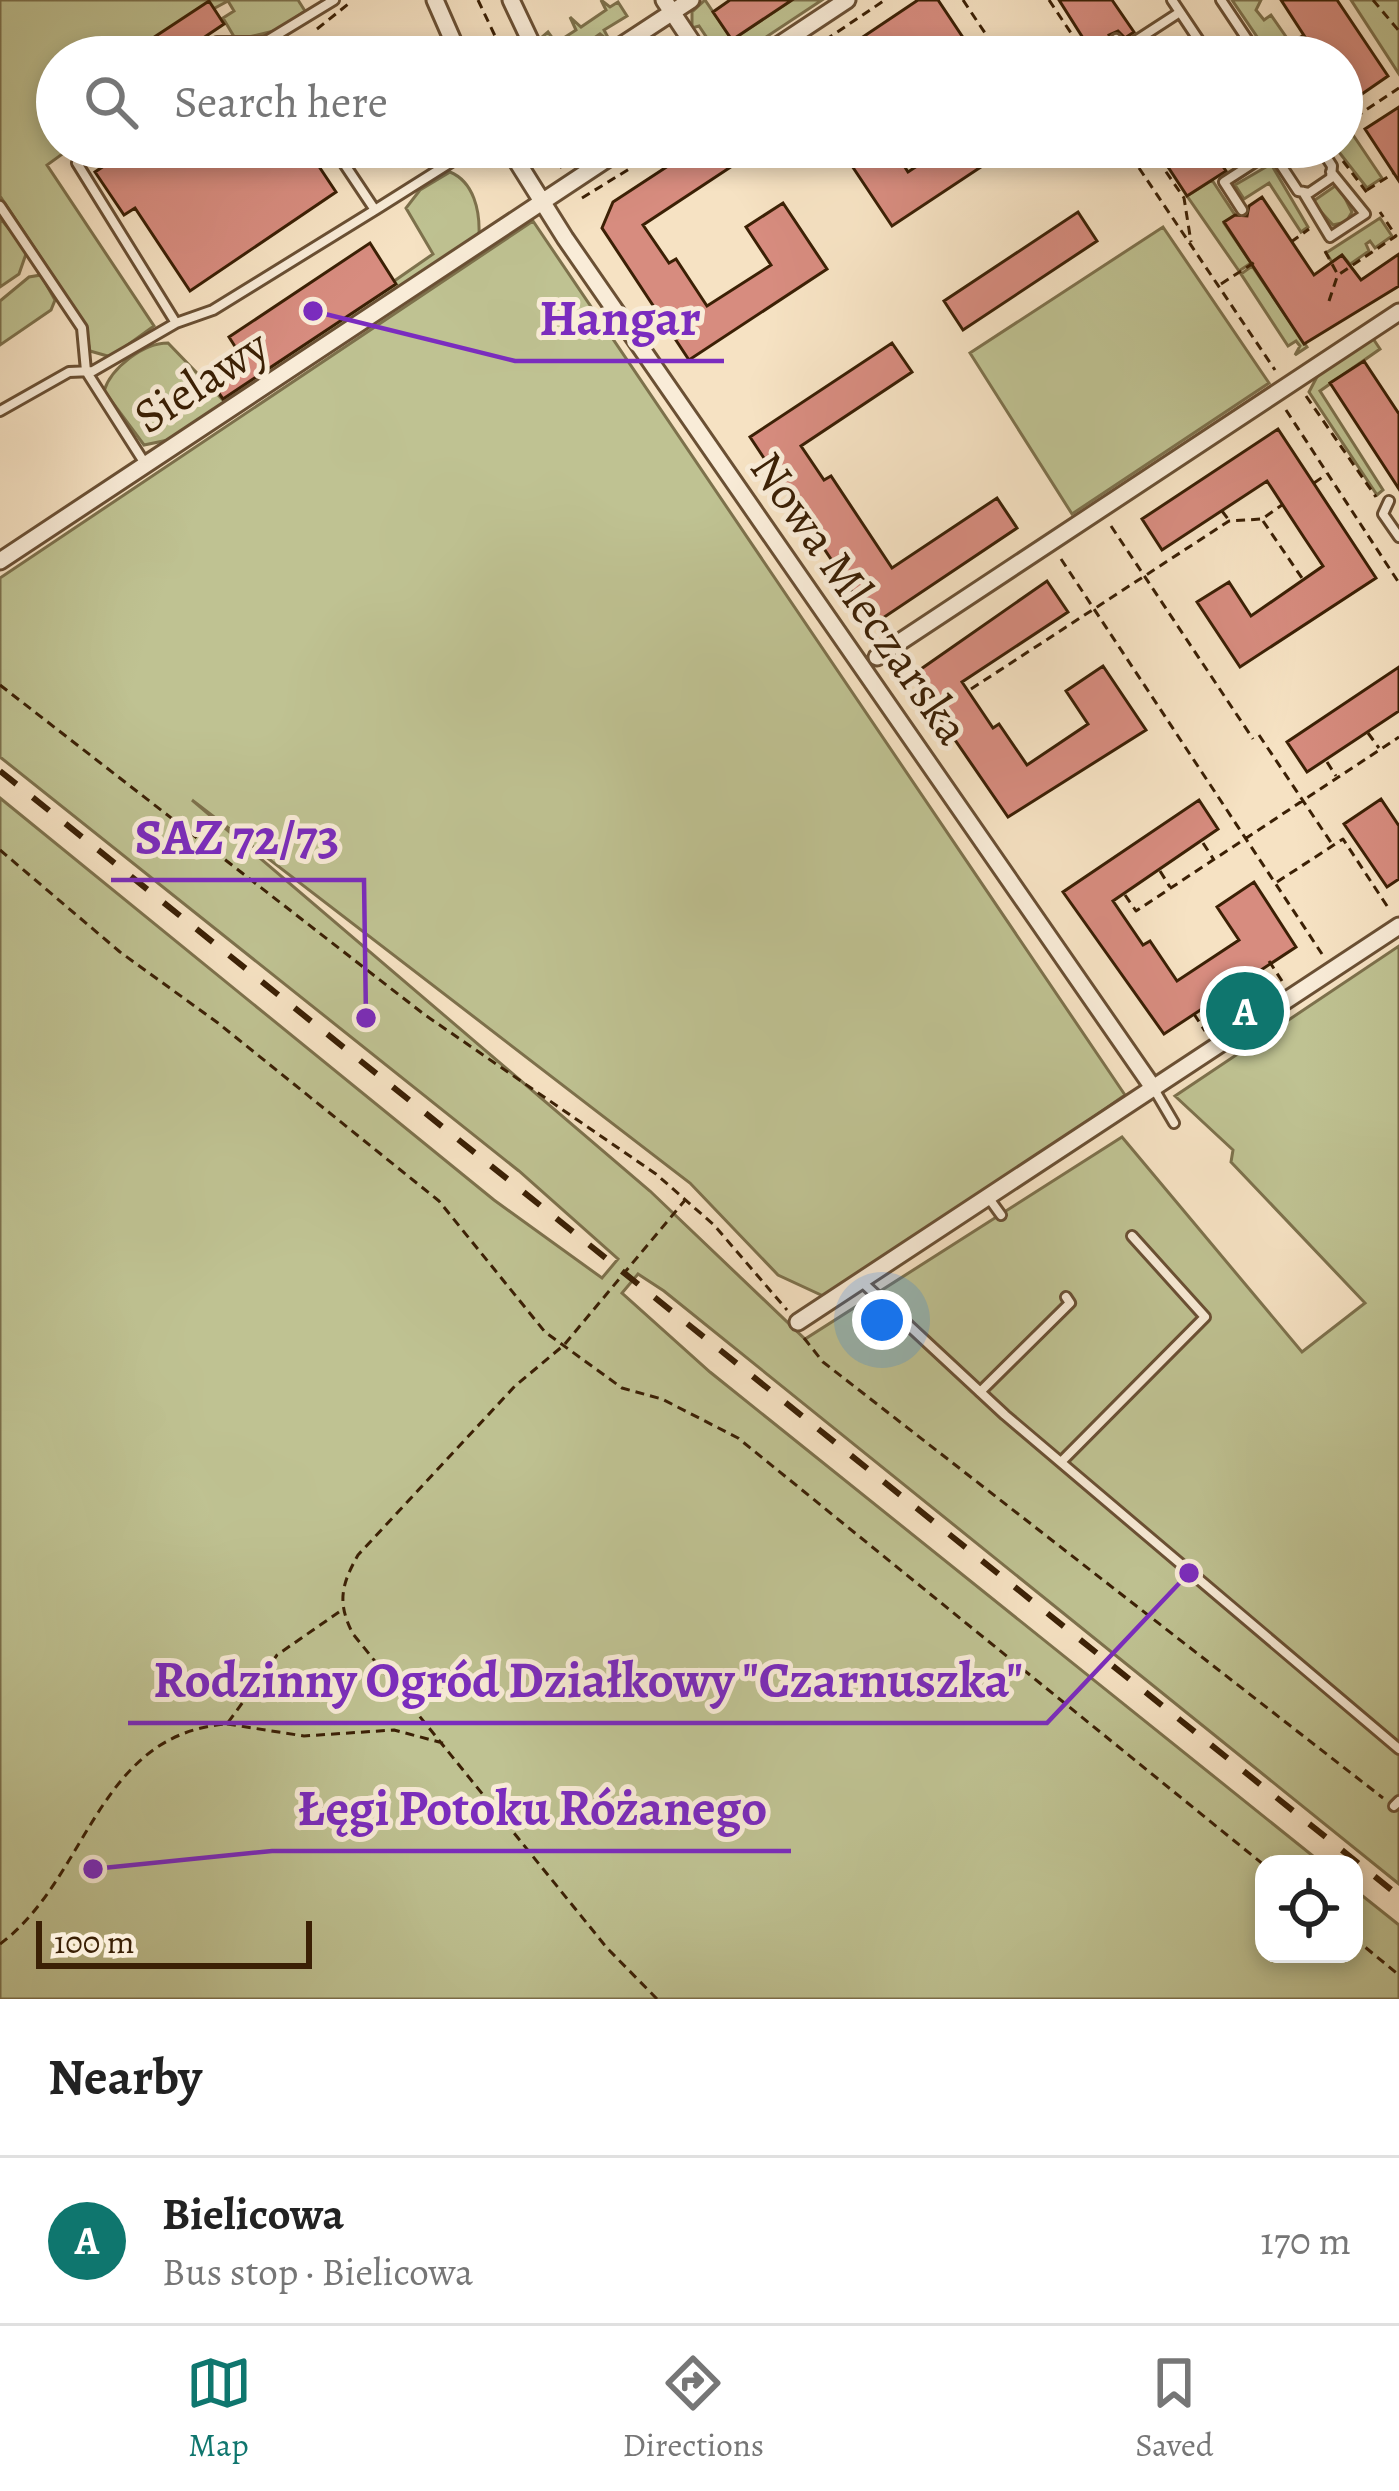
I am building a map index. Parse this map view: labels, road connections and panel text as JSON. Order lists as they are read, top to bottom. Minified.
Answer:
{"streets":{"street":["Sielawy","Nowa Mleczarska"]},"crossings":[["Sielawy","Nowa Mleczarska"]],"places":["Hangar","SAZ 72/73","Rodzinny Ogród Działkowy \"Czarnuszka\"","Łęgi Potoku Różanego"],"scale_bar":"100 m","page":{"search":"Search here","pins":"A","scale":"100 m","heading":"Nearby","list":[{"mark":"A","name":"Bielicowa","note":"Bus stop · Bielicowa","value":"170 m"}],"nav":["Map","Directions","Saved"]}}
